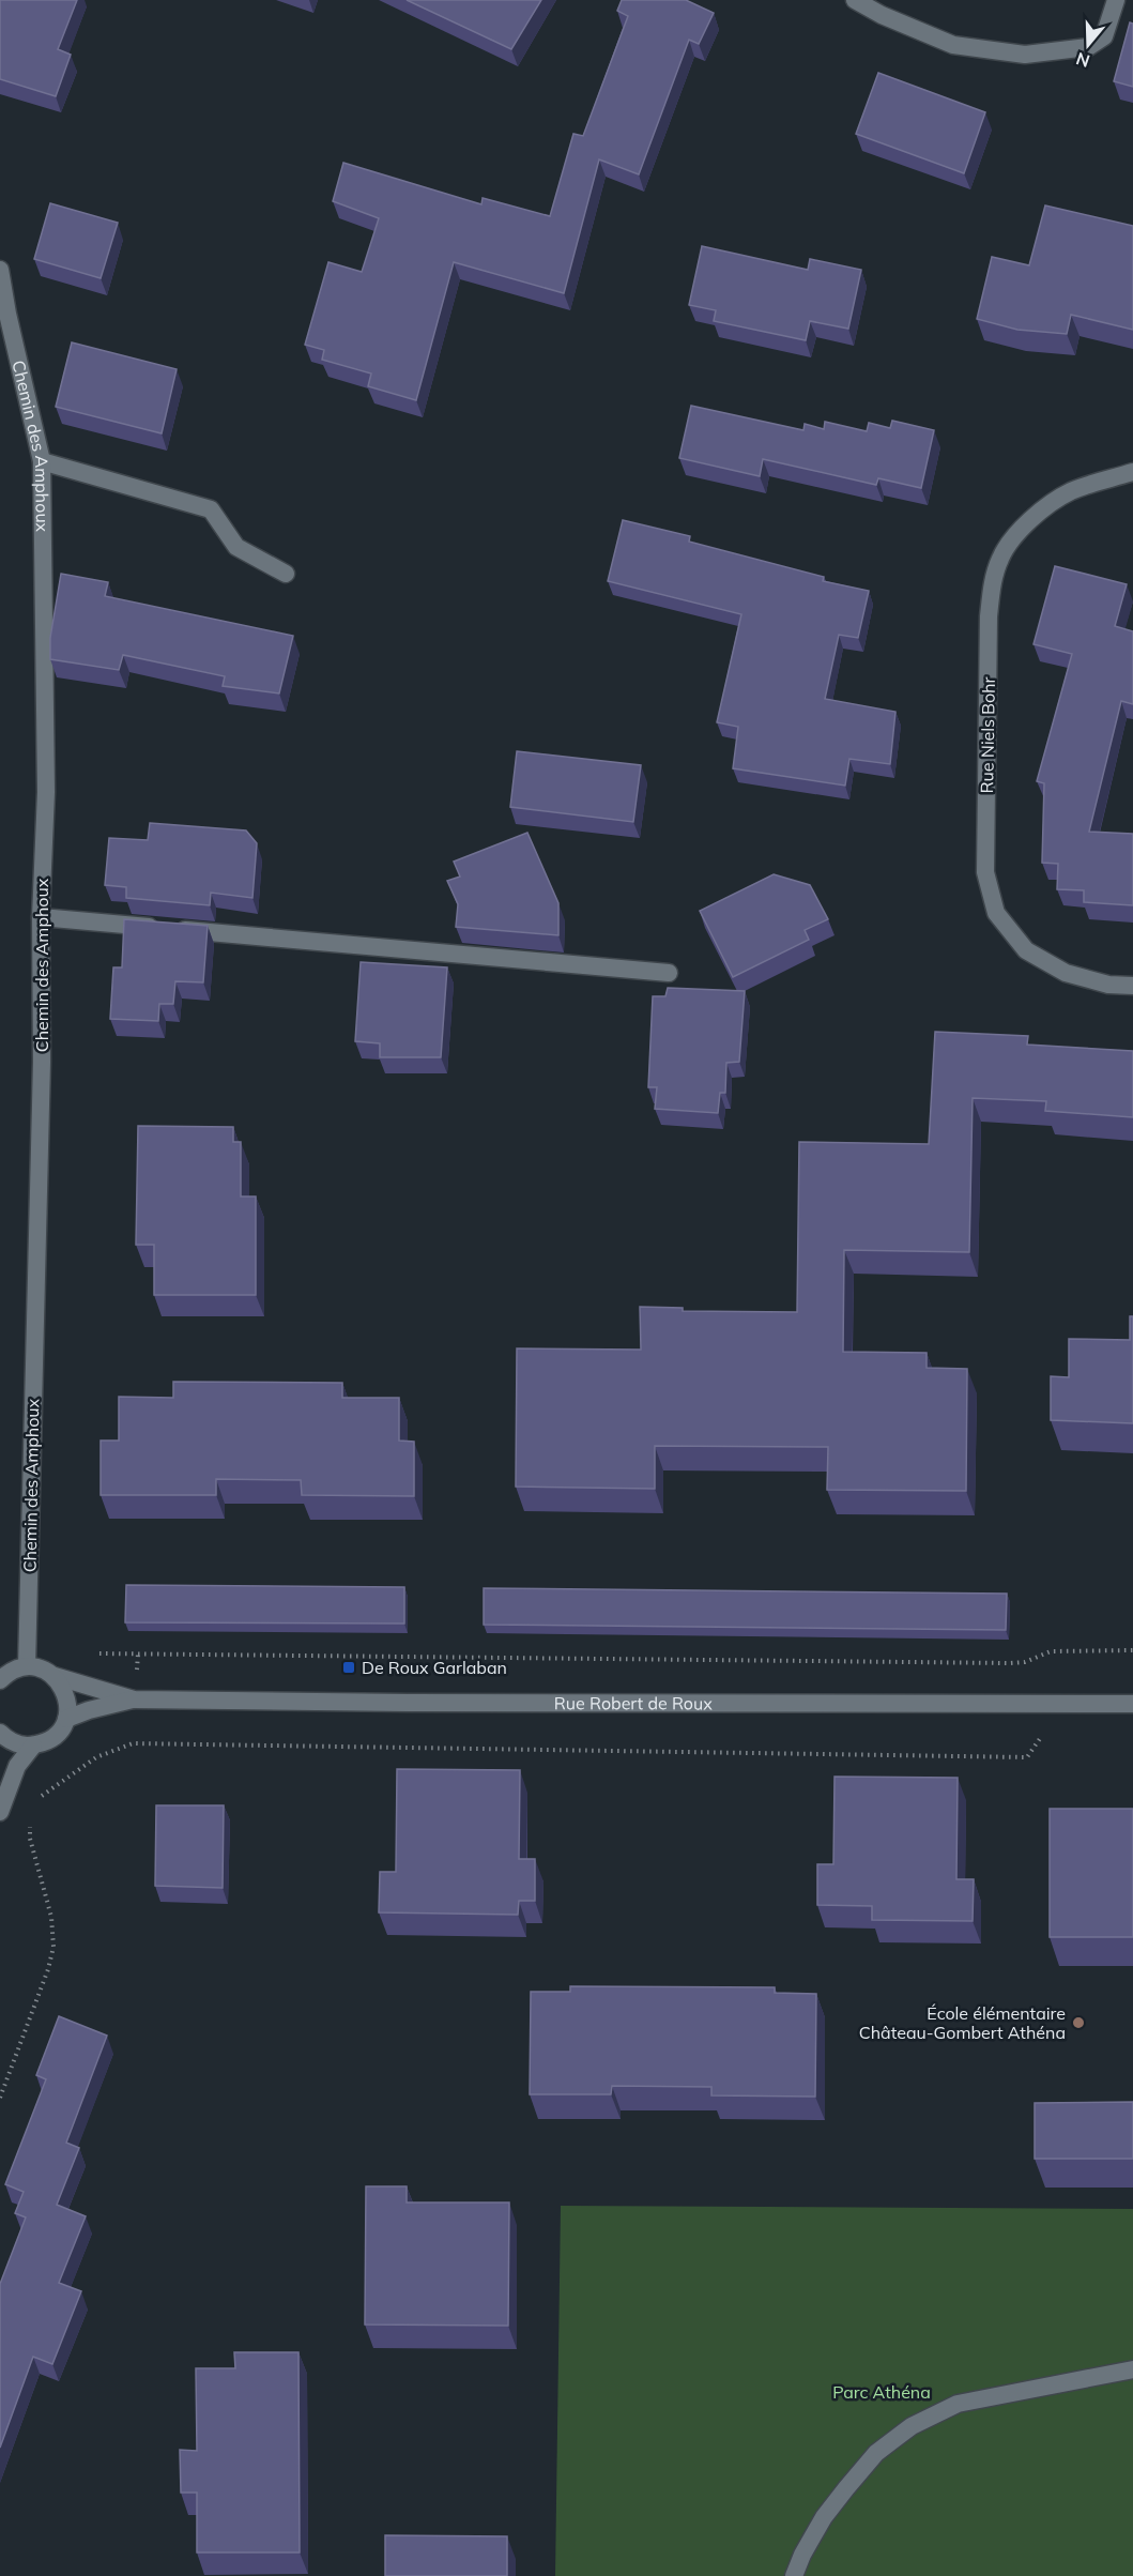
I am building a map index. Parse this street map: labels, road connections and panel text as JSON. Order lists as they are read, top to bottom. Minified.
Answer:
{"streets":{"street":["Chemin des Amphoux","Rue Niels Bohr","Rue Robert de Roux"]},"crossings":[["Chemin des Amphoux","Rue Robert de Roux"]],"parks":["Parc Athéna"],"places":{"transit":["De Roux Garlaban"],"other":["École élémentaire Château-Gombert Athéna"]},"north":"bottom"}
